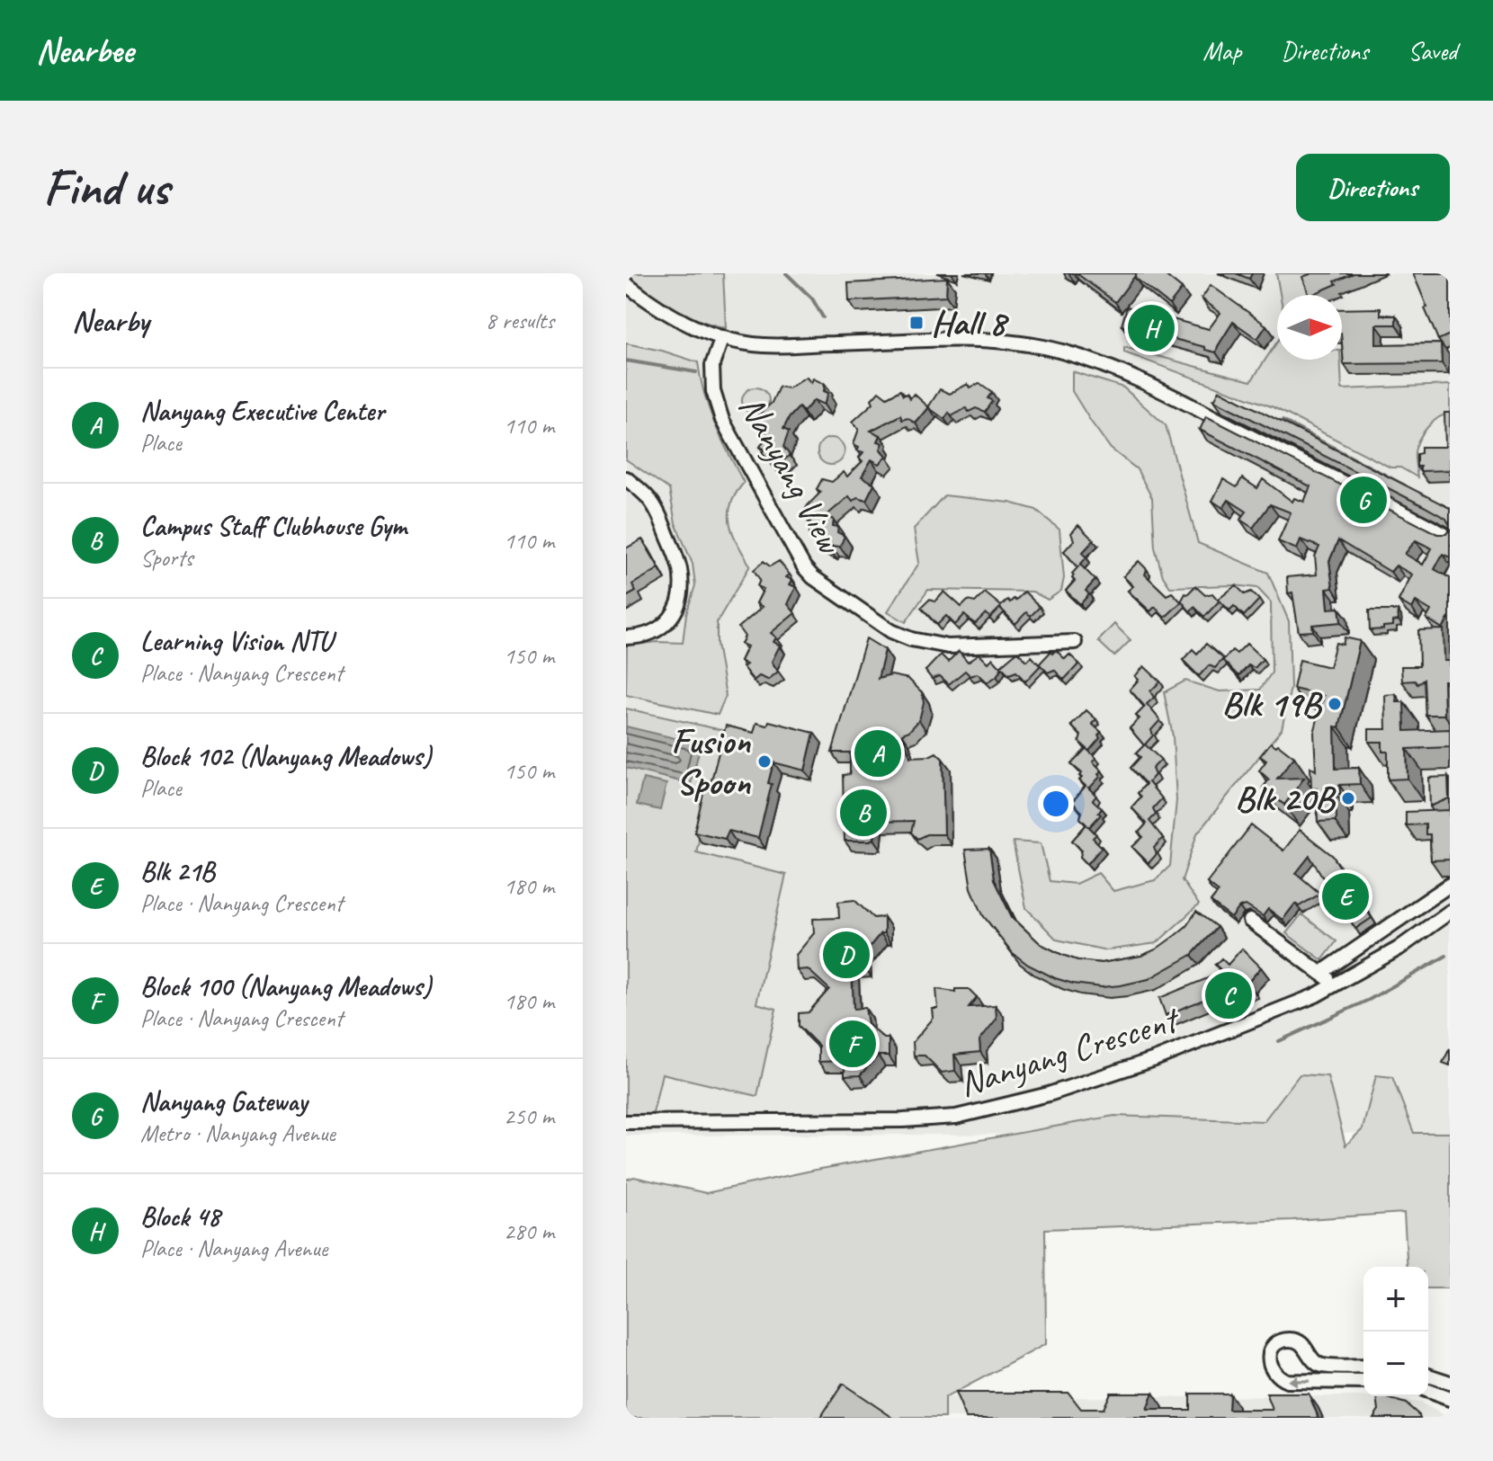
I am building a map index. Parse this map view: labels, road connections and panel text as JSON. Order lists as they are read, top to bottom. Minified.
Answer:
{"streets":{"street":["Nanyang View","Nanyang Crescent"]},"places":{"transit":["Hall 8"],"other":["Blk 19B","Fusion Spoon","Blk 20B"]},"north":"right","page":{"header":"Nearbee","nav":["Map","Directions","Saved"],"buttons":"Directions","title":"Find us","heading":["Nearby","8 results"],"pins":["H","G","A","B","E","D","C","F"],"list":[{"mark":"A","name":"Nanyang Executive Center","note":"Place","value":"110 m"},{"mark":"B","name":"Campus Staff Clubhouse Gym","note":"Sports","value":"110 m"},{"mark":"C","name":"Learning Vision NTU","note":"Place · Nanyang Crescent","value":"150 m"},{"mark":"D","name":"Block 102 (Nanyang Meadows)","note":"Place","value":"150 m"},{"mark":"E","name":"Blk 21B","note":"Place · Nanyang Crescent","value":"180 m"},{"mark":"F","name":"Block 100 (Nanyang Meadows)","note":"Place · Nanyang Crescent","value":"180 m"},{"mark":"G","name":"Nanyang Gateway","note":"Metro · Nanyang Avenue","value":"250 m"},{"mark":"H","name":"Block 48","note":"Place · Nanyang Avenue","value":"280 m"}],"map_buttons":["+","−"]}}
